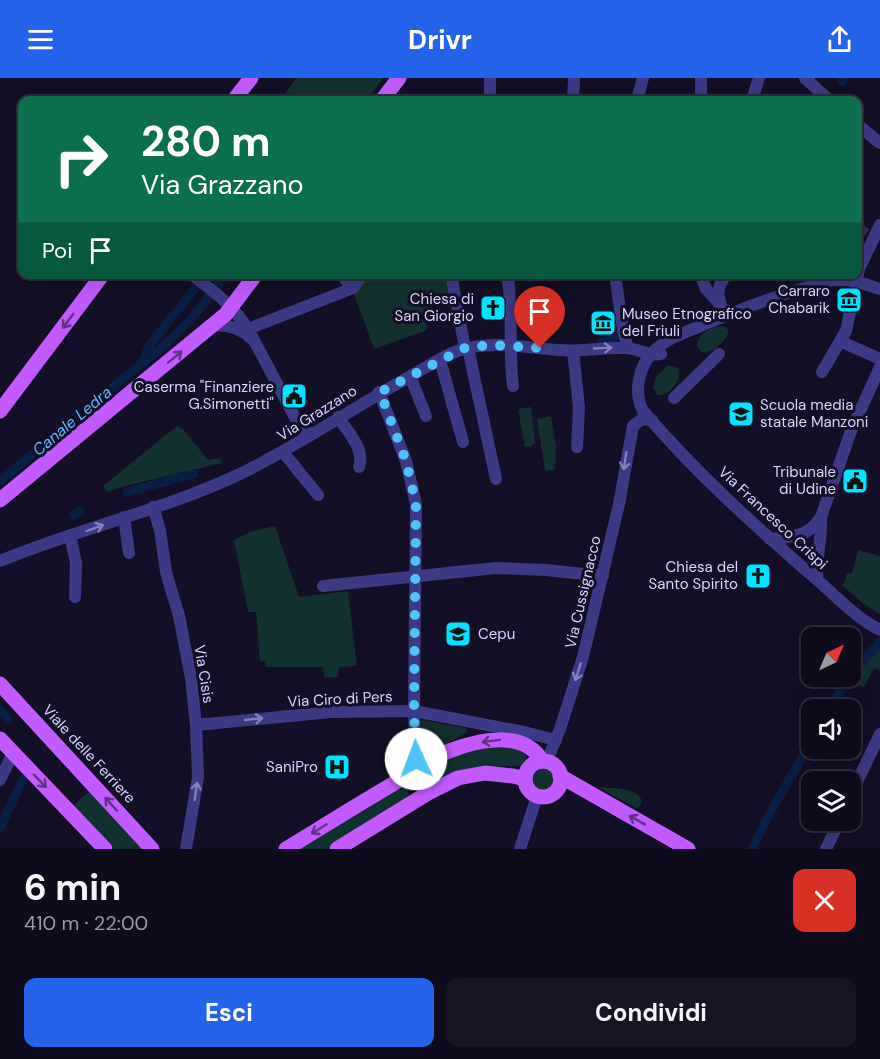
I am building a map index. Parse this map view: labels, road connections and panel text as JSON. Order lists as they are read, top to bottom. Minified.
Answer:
{"streets":{"main road":["Viale delle Ferriere"],"street":["Via Grazzano","Via Francesco Crispi","Via Cussignacco","Via Cisis","Via Ciro di Pers"]},"crossings":[["Via Grazzano","Via Cisis"],["Via Cussignacco","Via Ciro di Pers"],["Via Cisis","Via Ciro di Pers"]],"one_way":["Via Cussignacco","Via Cisis","Via Ciro di Pers"],"water":["Canale Ledra"],"places":{"museum":["Carraro Chabarik","Museo Etnografico del Friuli"],"church":["Chiesa di San Giorgio","Chiesa del Santo Spirito"],"public building":["Caserma \"Finanziere G.Simonetti\"","Tribunale di Udine"],"school or university":["Scuola media statale Manzoni","Cepu"],"hospital":["SaniPro"]},"north":"top right","page":{"header":"Drivr","turn":["280 m","Via Grazzano"],"then":"Poi","heading":["6 min","410 m · 22:00"],"buttons":["Esci","Condividi"]}}
